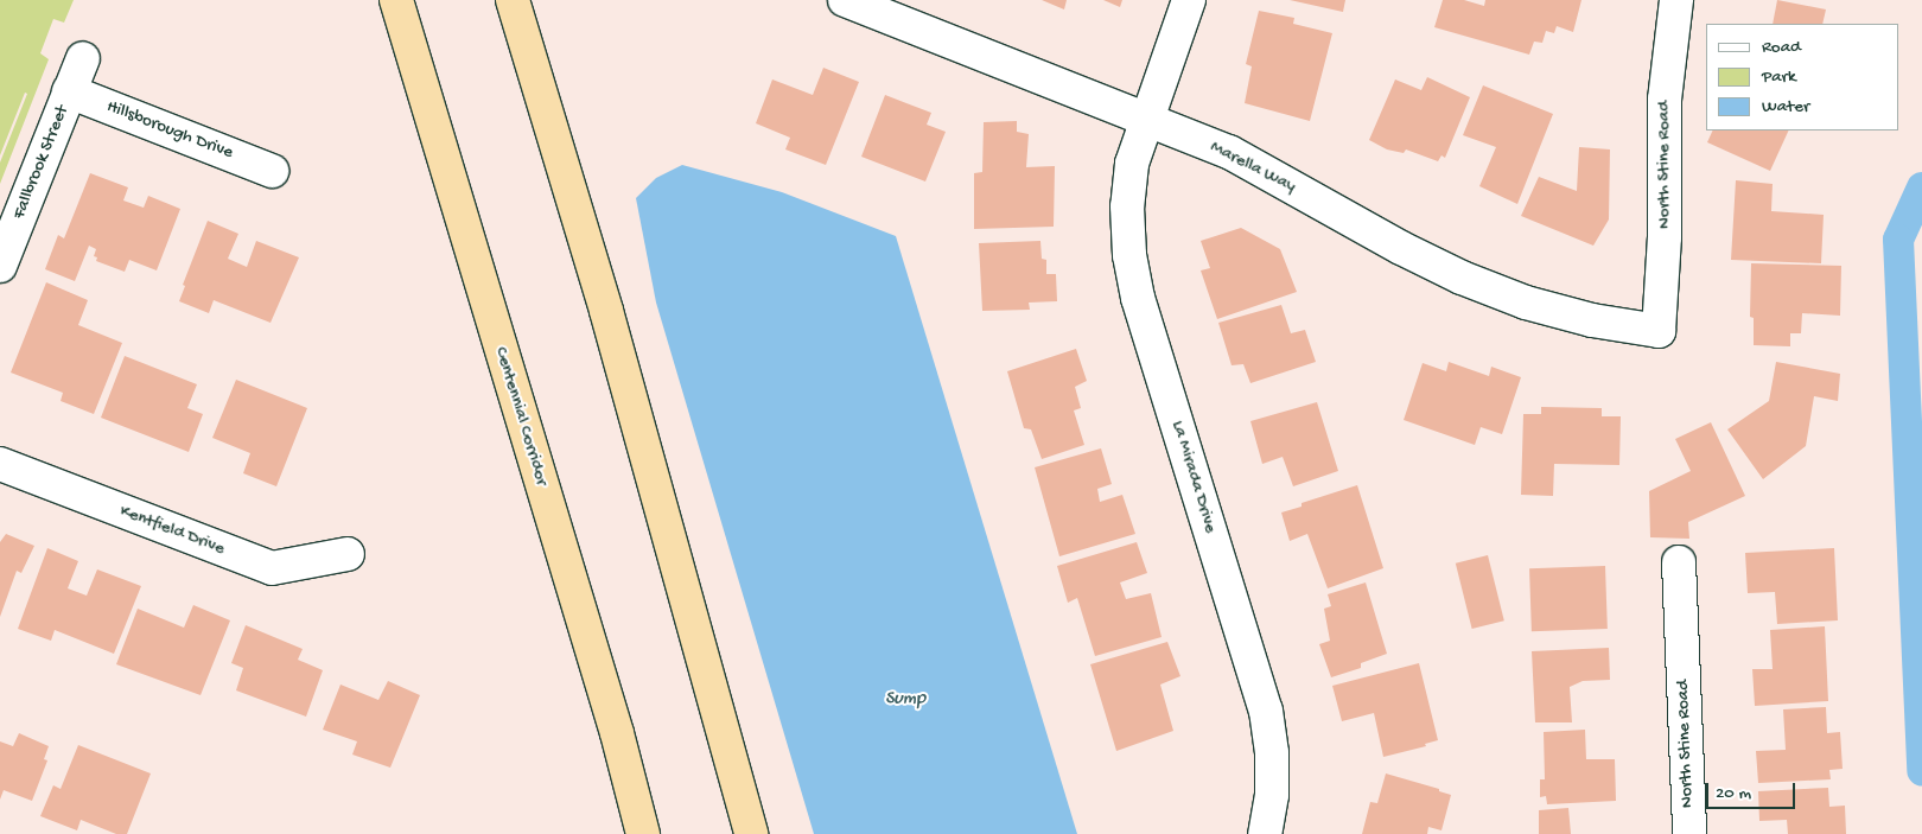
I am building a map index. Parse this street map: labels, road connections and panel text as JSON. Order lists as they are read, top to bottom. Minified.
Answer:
{"streets":{"highway":["Centennial Corridor"],"street":["Hillsborough Drive","Fallbrook Street","North Stine Road","Marella Way","La Mirada Drive","Kentfield Drive"]},"crossings":[["Hillsborough Drive","Fallbrook Street"],["North Stine Road","Marella Way"],["Marella Way","La Mirada Drive"]],"water":["Sump"],"legend":["Road","Park","Water"],"scale_bar":"20 m"}
